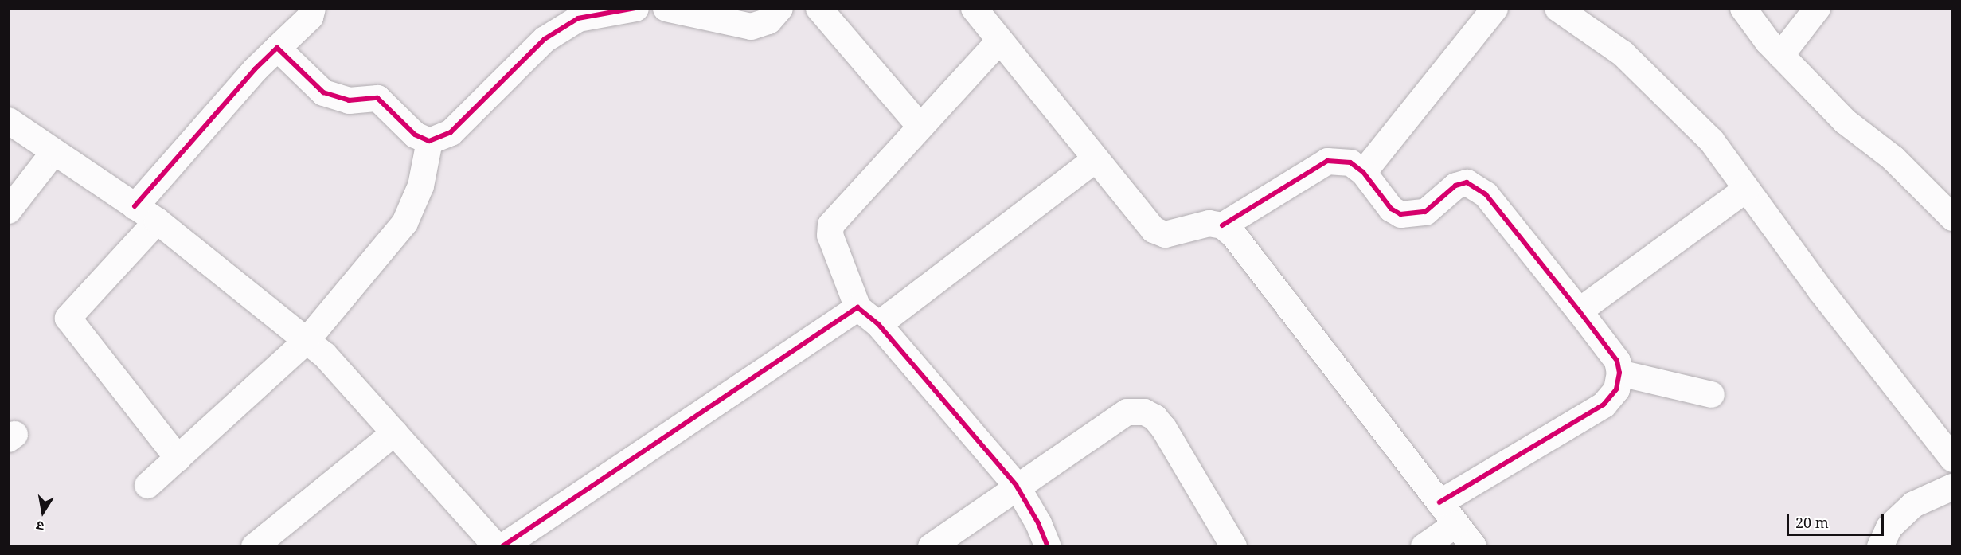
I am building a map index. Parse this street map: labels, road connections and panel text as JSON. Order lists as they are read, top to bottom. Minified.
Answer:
{"scale_bar":"20 m","north":"bottom"}
